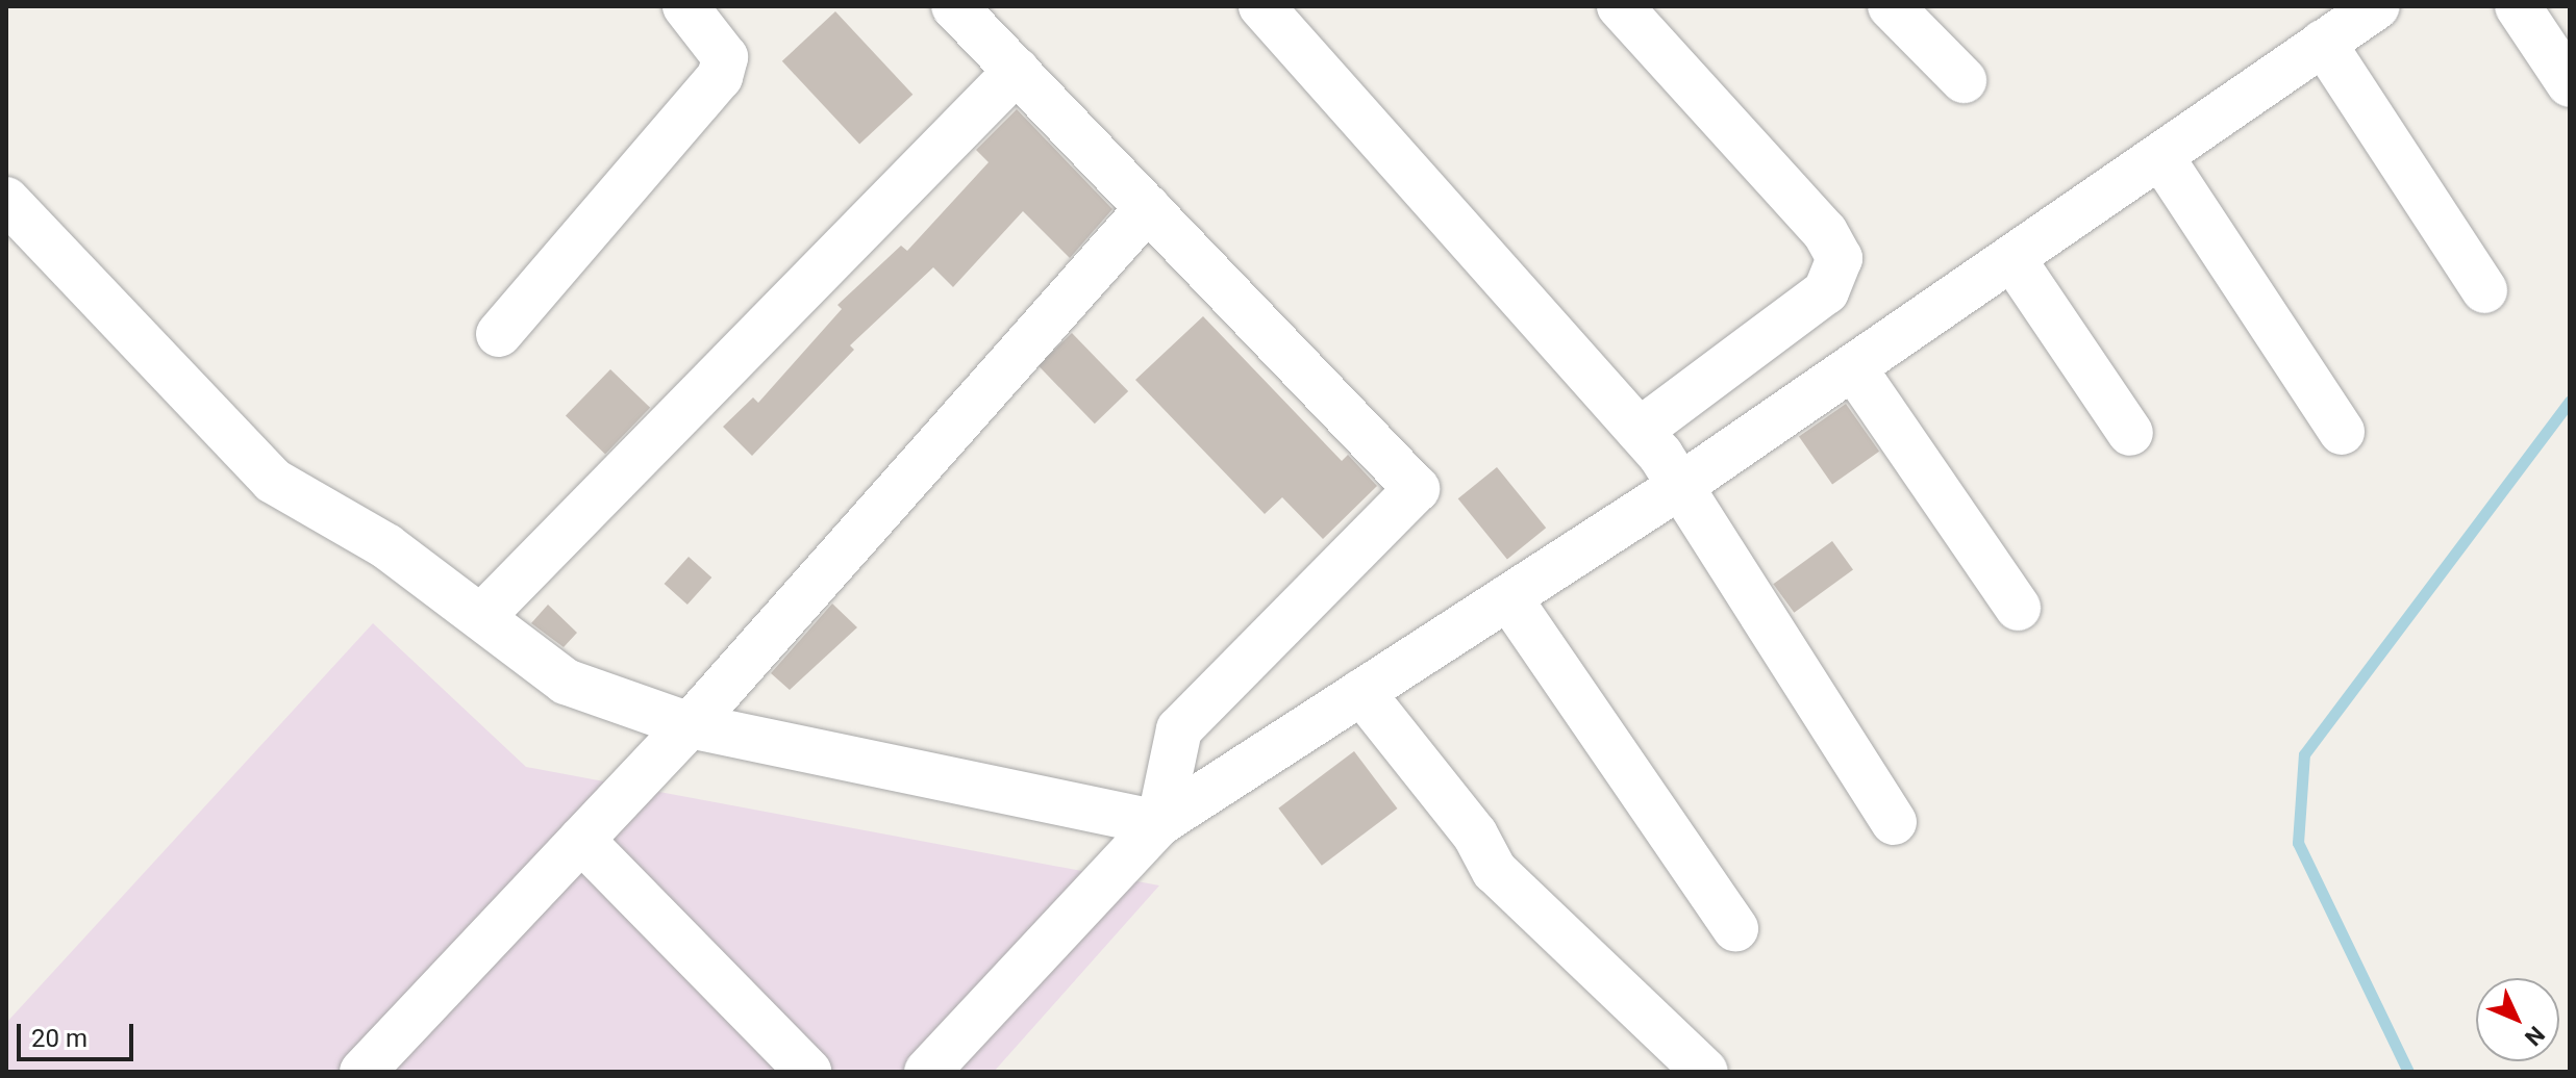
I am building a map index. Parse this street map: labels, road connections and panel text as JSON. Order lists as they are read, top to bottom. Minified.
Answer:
{"scale_bar":"20 m","north":"bottom right"}
